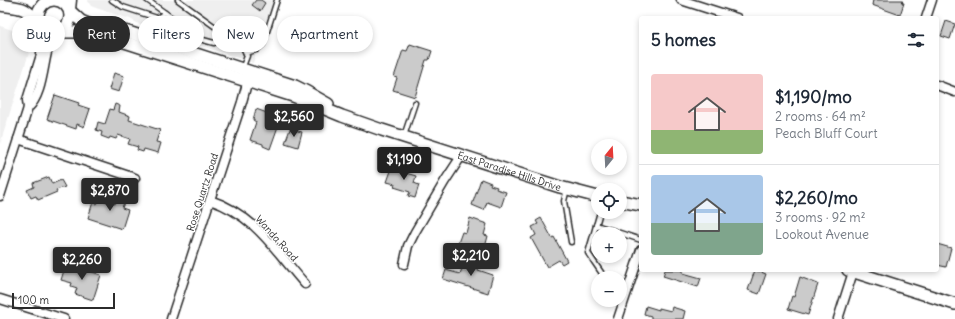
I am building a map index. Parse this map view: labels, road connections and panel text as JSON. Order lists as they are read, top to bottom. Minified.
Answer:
{"streets":{"main road":["East Paradise Hills Drive"],"street":["Rose Quartz Road","Wanda Road"]},"crossings":[["East Paradise Hills Drive","Rose Quartz Road"],["Rose Quartz Road","Wanda Road"]],"scale_bar":"100 m","north":"top","page":{"chip":["Buy","Rent","Filters","New","Apartment"],"heading":"5 homes","list":[{"name":"$1,190/mo","note":"2 rooms · 64 m² · Peach Bluff Court"},{"name":"$2,260/mo","note":"3 rooms · 92 m² · Lookout Avenue"}],"price":["$2,560","$1,190","$2,870","$2,210","$2,260"],"map_buttons":["+","−"],"scale":"100 m"}}
